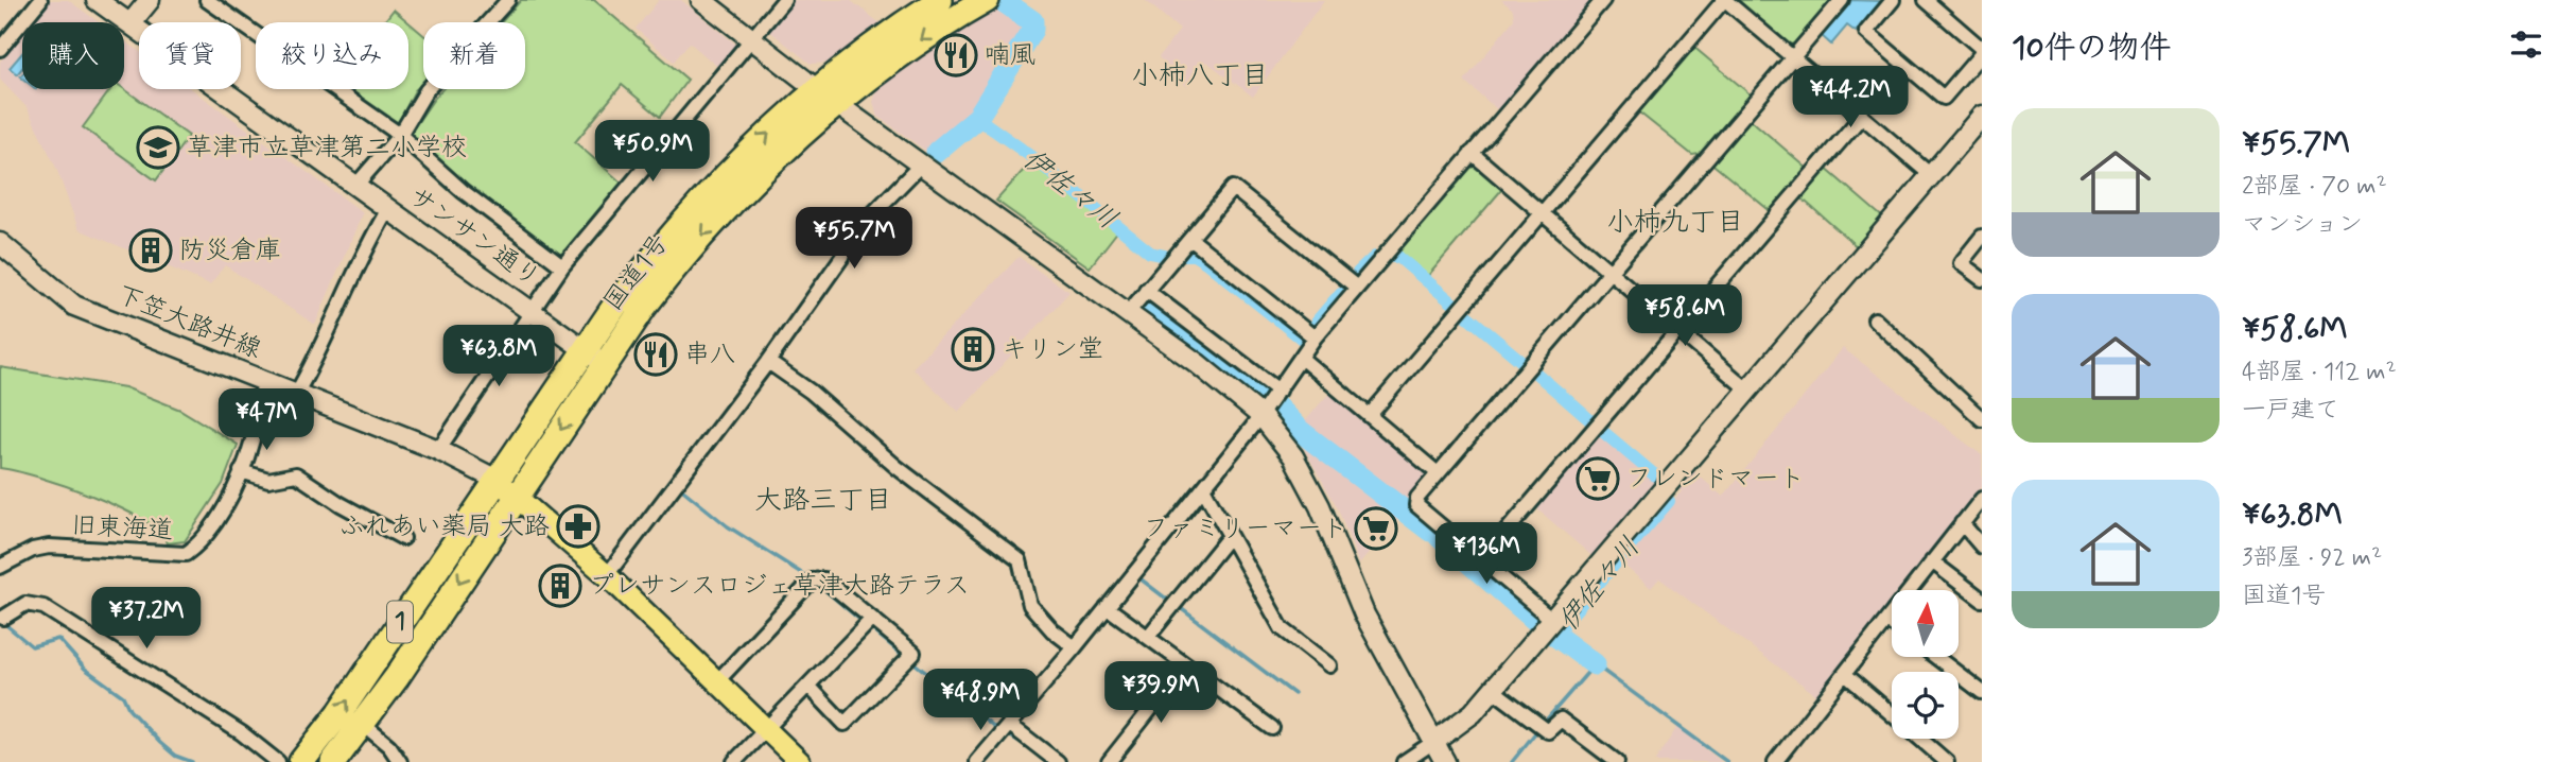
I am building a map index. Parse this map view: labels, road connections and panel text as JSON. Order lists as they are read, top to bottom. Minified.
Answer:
{"streets":{"highway":["国道1号","1"],"street":["サンサン通り","下笠大路井線","旧東海道"]},"crossings":[["サンサン通り","国道1号"],["国道1号","下笠大路井線"],["下笠大路井線","旧東海道"]],"districts":["小柿八丁目","小柿九丁目","大路三丁目"],"water":["伊佐々川"],"places":{"restaurant":["喃風","串八"],"school or university":["草津市立草津第二小学校"],"building":["防災倉庫","キリン堂","プレサンスロジェ草津大路テラス"],"supermarket":["フレンドマート","ファミリーマート"],"pharmacy":["ふれあい薬局 大路"]},"north":"top","page":{"heading":"10件の物件","chip":["購入","賃貸","絞り込み","新着"],"price":["¥44.2M","¥50.9M","¥55.7M","¥58.6M","¥63.8M","¥47M","¥136M","¥37.2M","¥39.9M","¥48.9M"],"list":[{"name":"¥55.7M","note":"2部屋 · 70 m² · マンション"},{"name":"¥58.6M","note":"4部屋 · 112 m² · 一戸建て"},{"name":"¥63.8M","note":"3部屋 · 92 m² · 国道1号"}]}}
